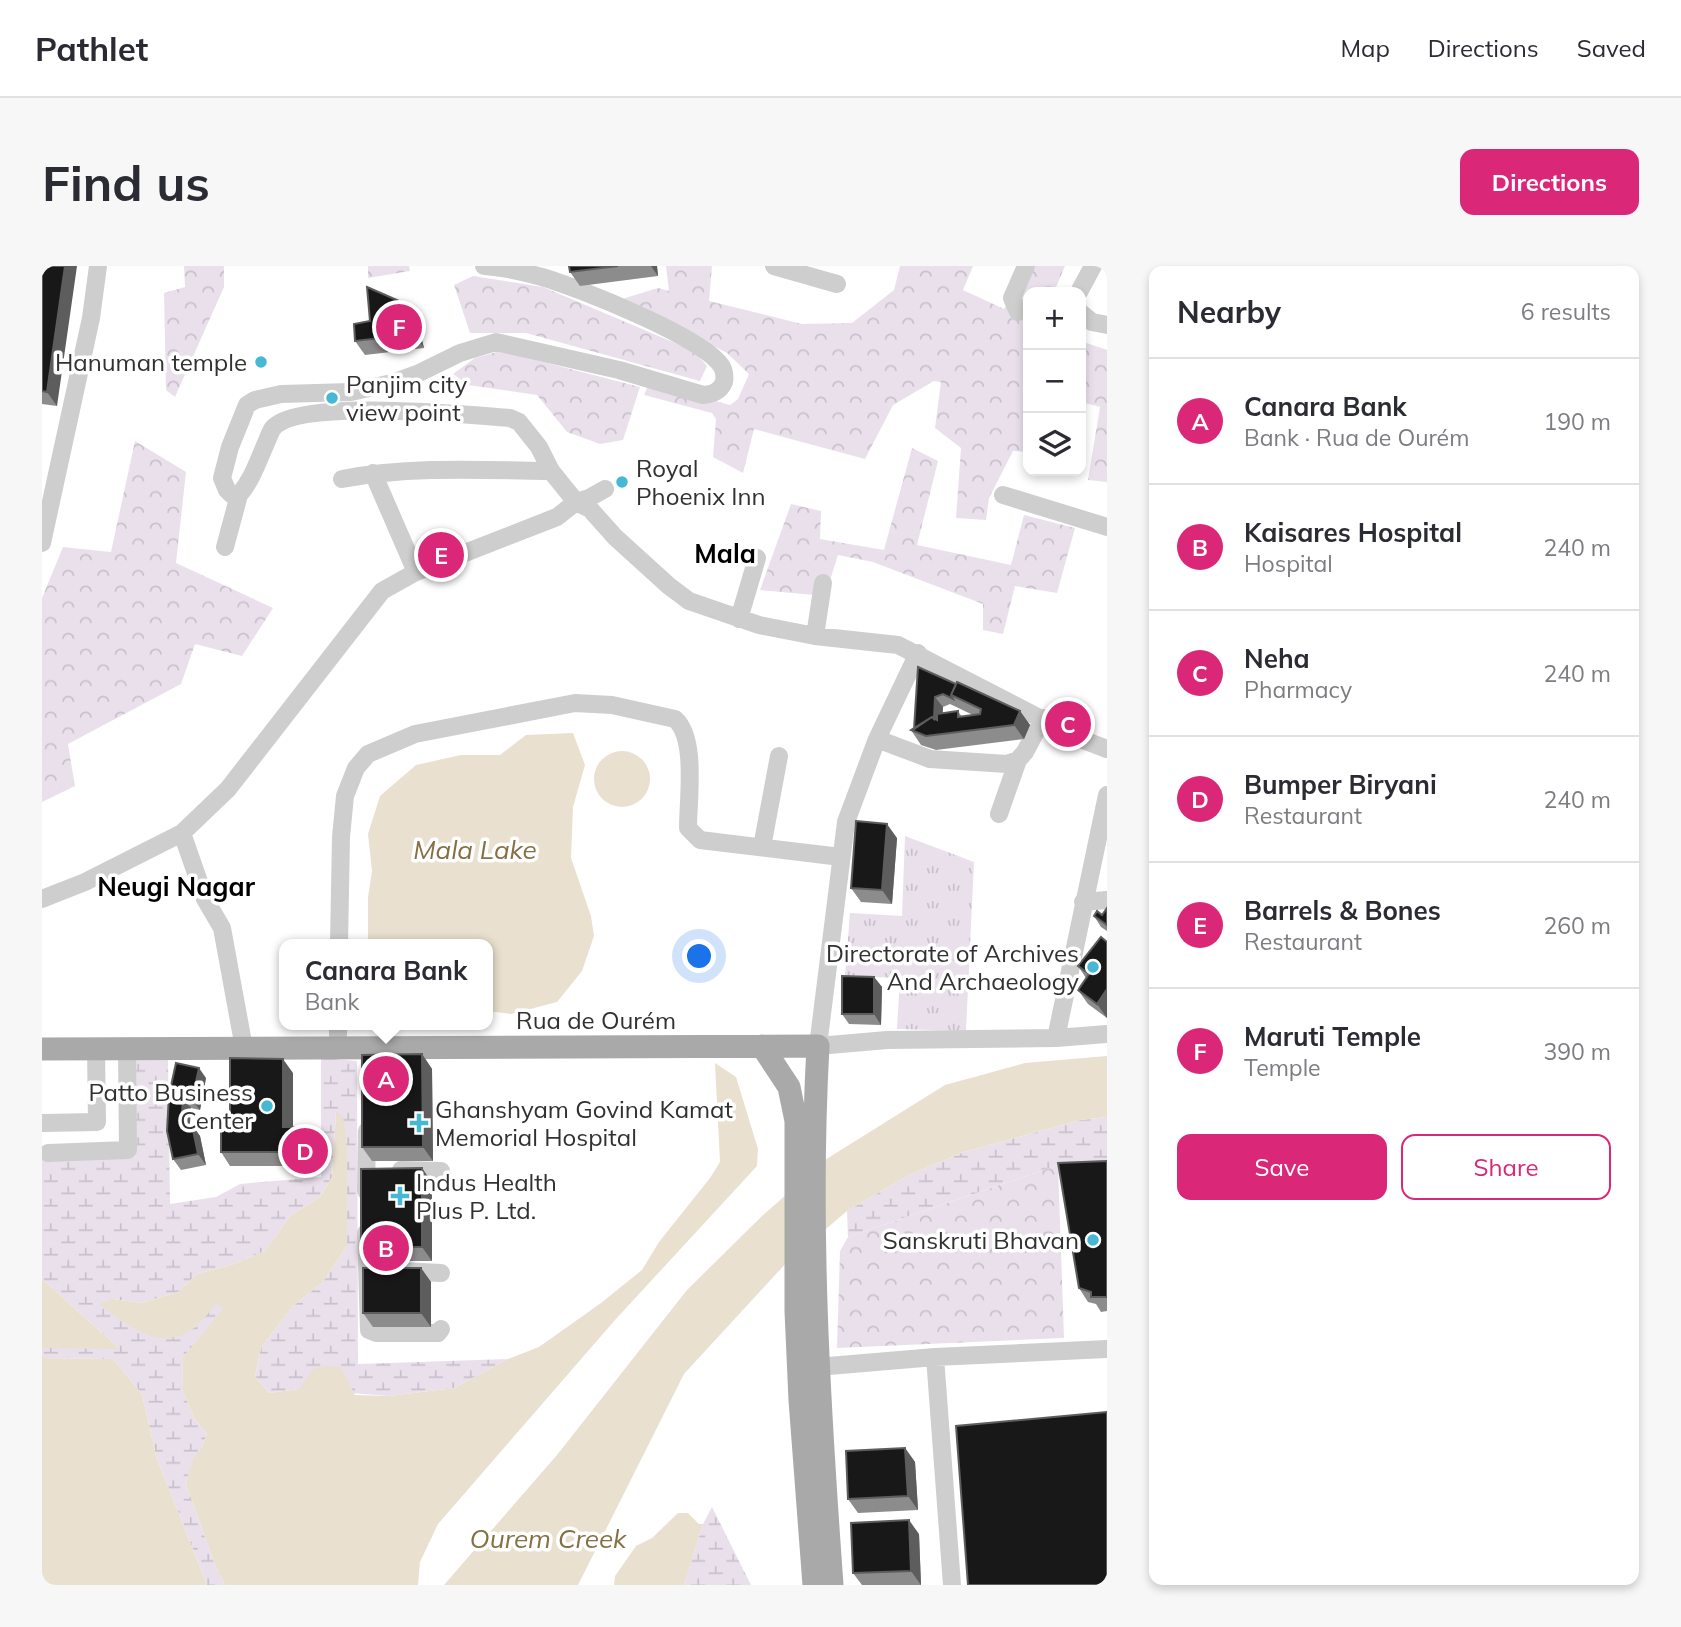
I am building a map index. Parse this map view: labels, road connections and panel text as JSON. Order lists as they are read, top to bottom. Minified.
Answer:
{"streets":{"main road":["Rua de Ourém"]},"districts":["Mala","Neugi Nagar"],"water":["Mala Lake","Ourem Creek"],"places":{"other":["Hanuman temple","Panjim city view point","Royal Phoenix Inn","Directorate of Archives And Archaeology","Patto Business Center","Sanskruti Bhavan"],"health":["Ghanshyam Govind Kamat Memorial Hospital","Indus Health Plus P. Ltd."]},"page":{"header":"Pathlet","nav":["Map","Directions","Saved"],"buttons":["Directions",["Save","Share"]],"title":"Find us","heading":["Nearby","6 results"],"map_buttons":["+","−"],"pins":["F","E","C","A","D","B"],"list":[{"mark":"A","name":"Canara Bank","note":"Bank · Rua de Ourém","value":"190 m"},{"mark":"B","name":"Kaisares Hospital","note":"Hospital","value":"240 m"},{"mark":"C","name":"Neha","note":"Pharmacy","value":"240 m"},{"mark":"D","name":"Bumper Biryani","note":"Restaurant","value":"240 m"},{"mark":"E","name":"Barrels & Bones","note":"Restaurant","value":"260 m"},{"mark":"F","name":"Maruti Temple","note":"Temple","value":"390 m"}],"popup":["Canara Bank","Bank"]}}
